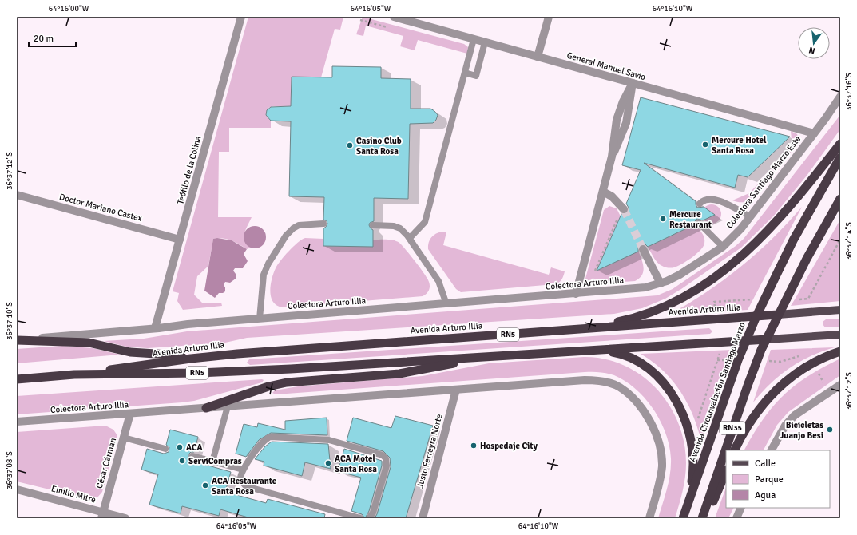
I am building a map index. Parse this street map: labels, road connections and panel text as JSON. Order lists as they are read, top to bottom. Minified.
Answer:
{"streets":{"highway":["Avenida Arturo Illia","RN5","Avenida Circunvalación Santiago Marzo","RN35"],"street":["General Manuel Savio","Teófilo de la Colina","Colectora Santiago Marzo Este","Doctor Mariano Castex","Colectora Arturo Illia","Justo Ferreyra Norte","César Cárman","Emilio Mitre"]},"crossings":[["General Manuel Savio","Colectora Santiago Marzo Este"],["Teófilo de la Colina","Doctor Mariano Castex"],["Teófilo de la Colina","Colectora Arturo Illia"],["Colectora Santiago Marzo Este","Colectora Arturo Illia"],["Colectora Arturo Illia","Justo Ferreyra Norte"],["Colectora Arturo Illia","César Cárman"],["Avenida Arturo Illia","Avenida Circunvalación Santiago Marzo"],["Avenida Arturo Illia","RN35"],["César Cárman","Emilio Mitre"]],"places":["Mercure Hotel Santa Rosa","Casino Club Santa Rosa","Mercure Restaurant","Bicicletas Juanjo Besi","Hospedaje City","ACA","ServiCompras","ACA Motel Santa Rosa","ACA Restaurante Santa Rosa"],"legend":["Calle","Parque","Agua"],"scale_bar":"20 m","north":"bottom","coordinates":["64°16'00\"W","64°16'05\"W","64°16'10\"W","36°37'16\"S","36°37'12\"S","36°37'14\"S","36°37'10\"S","36°37'08\"S"]}
